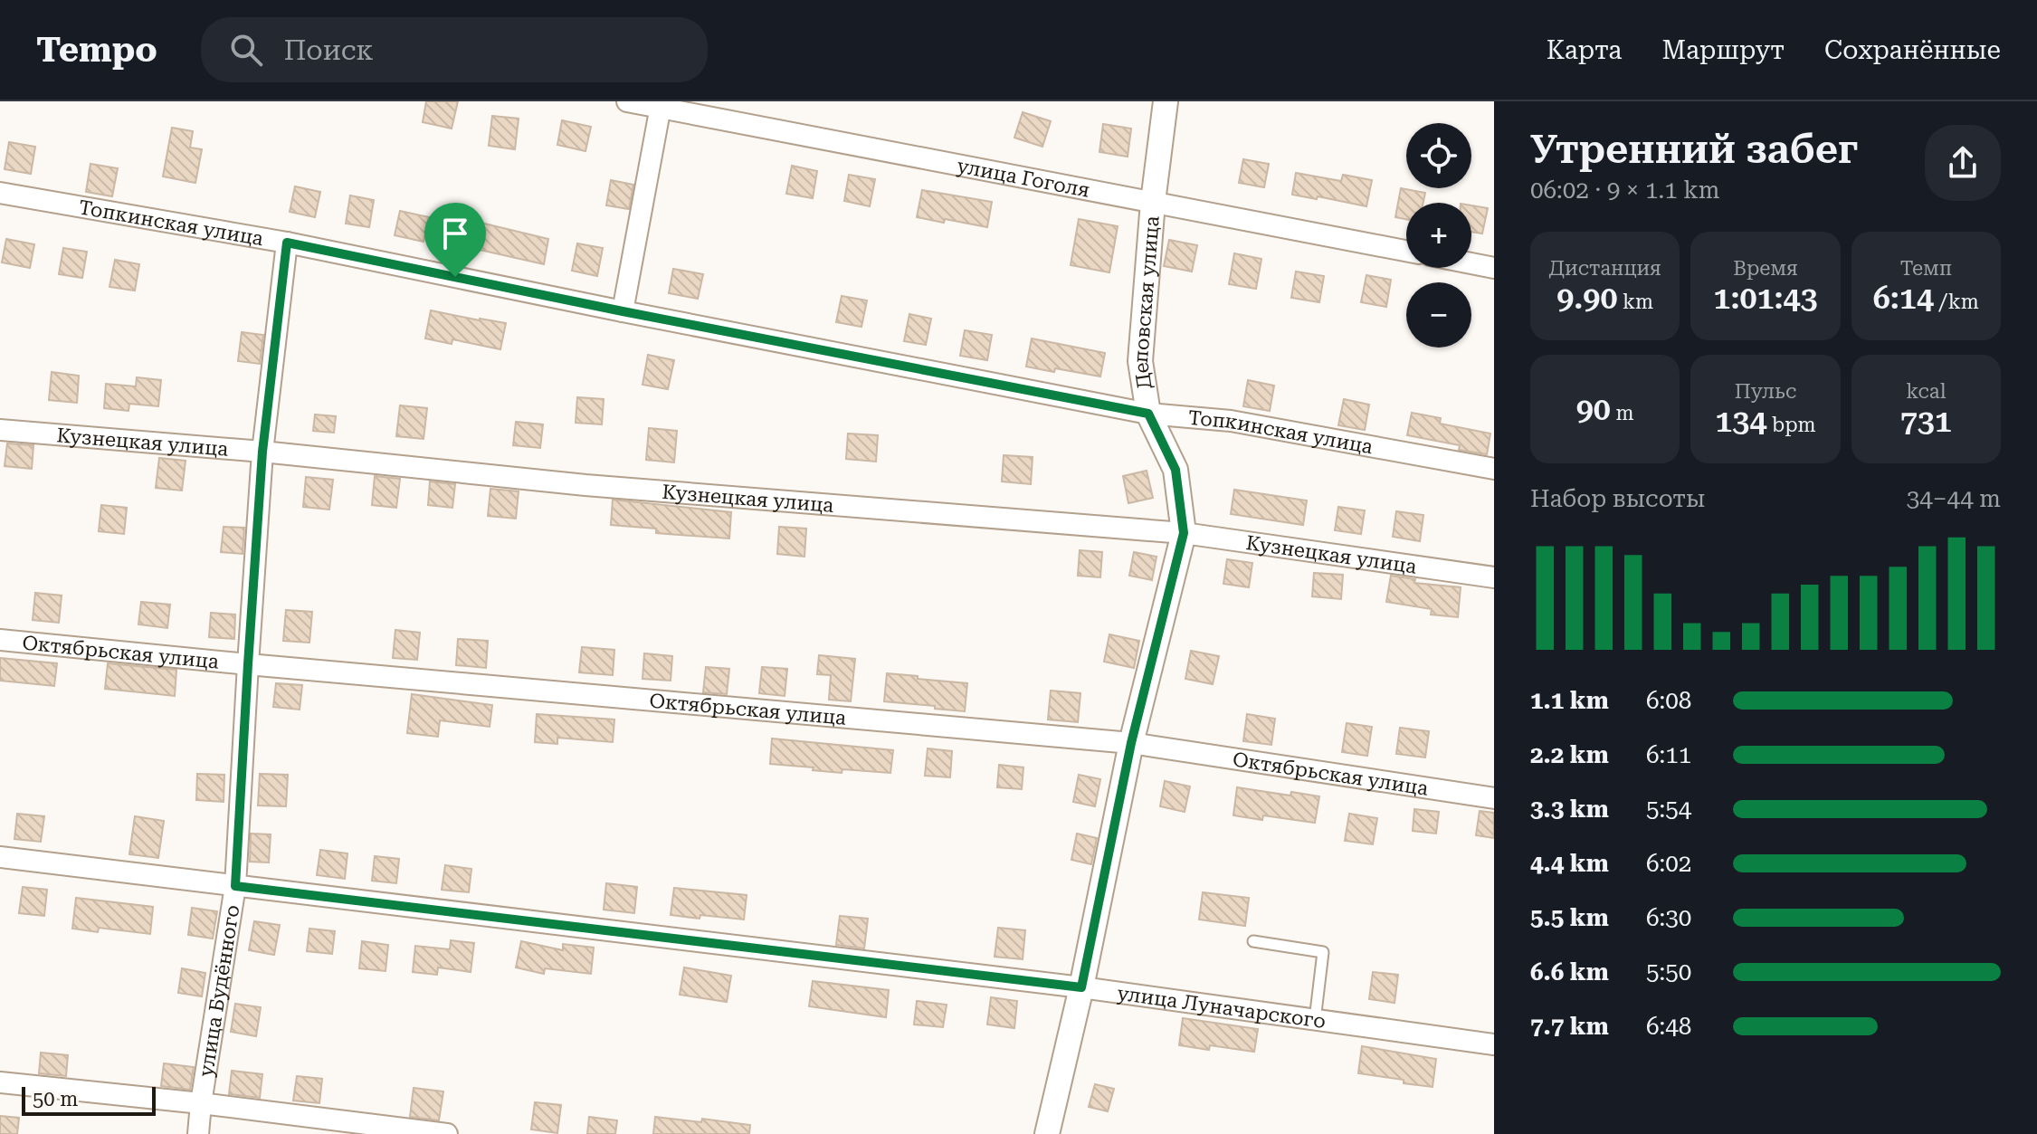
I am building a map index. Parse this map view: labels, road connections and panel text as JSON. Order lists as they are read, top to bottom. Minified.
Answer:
{"streets":{"street":["улица Гоголя","Топкинская улица","Деповская улица","Кузнецкая улица","Октябрьская улица","улица Будённого","улица Луначарского"]},"crossings":[["улица Гоголя","Деповская улица"],["Топкинская улица","Деповская улица"],["Топкинская улица","улица Будённого"],["Деповская улица","Кузнецкая улица"],["Деповская улица","Октябрьская улица"],["Деповская улица","улица Луначарского"],["Кузнецкая улица","улица Будённого"],["Октябрьская улица","улица Будённого"],["улица Будённого","улица Луначарского"]],"scale_bar":"50 m","page":{"header":"Tempo","search":"Поиск","nav":["Карта","Маршрут","Сохранённые"],"heading":["Утренний забег","06:02 · 9 × 1.1 km"],"map_buttons":["+","−"],"stats":[["Дистанция","9.90 km"],["Время","1:01:43"],["Темп","6:14 /km"],["90 m"],["Пульс","134 bpm"],["kcal","731"]],"chart":["Набор высоты","34–44 m"],"list":[{"name":"1.1 km","note":"6:08"},{"name":"2.2 km","note":"6:11"},{"name":"3.3 km","note":"5:54"},{"name":"4.4 km","note":"6:02"},{"name":"5.5 km","note":"6:30"},{"name":"6.6 km","note":"5:50"},{"name":"7.7 km","note":"6:48"}],"scale":"50 m"}}
